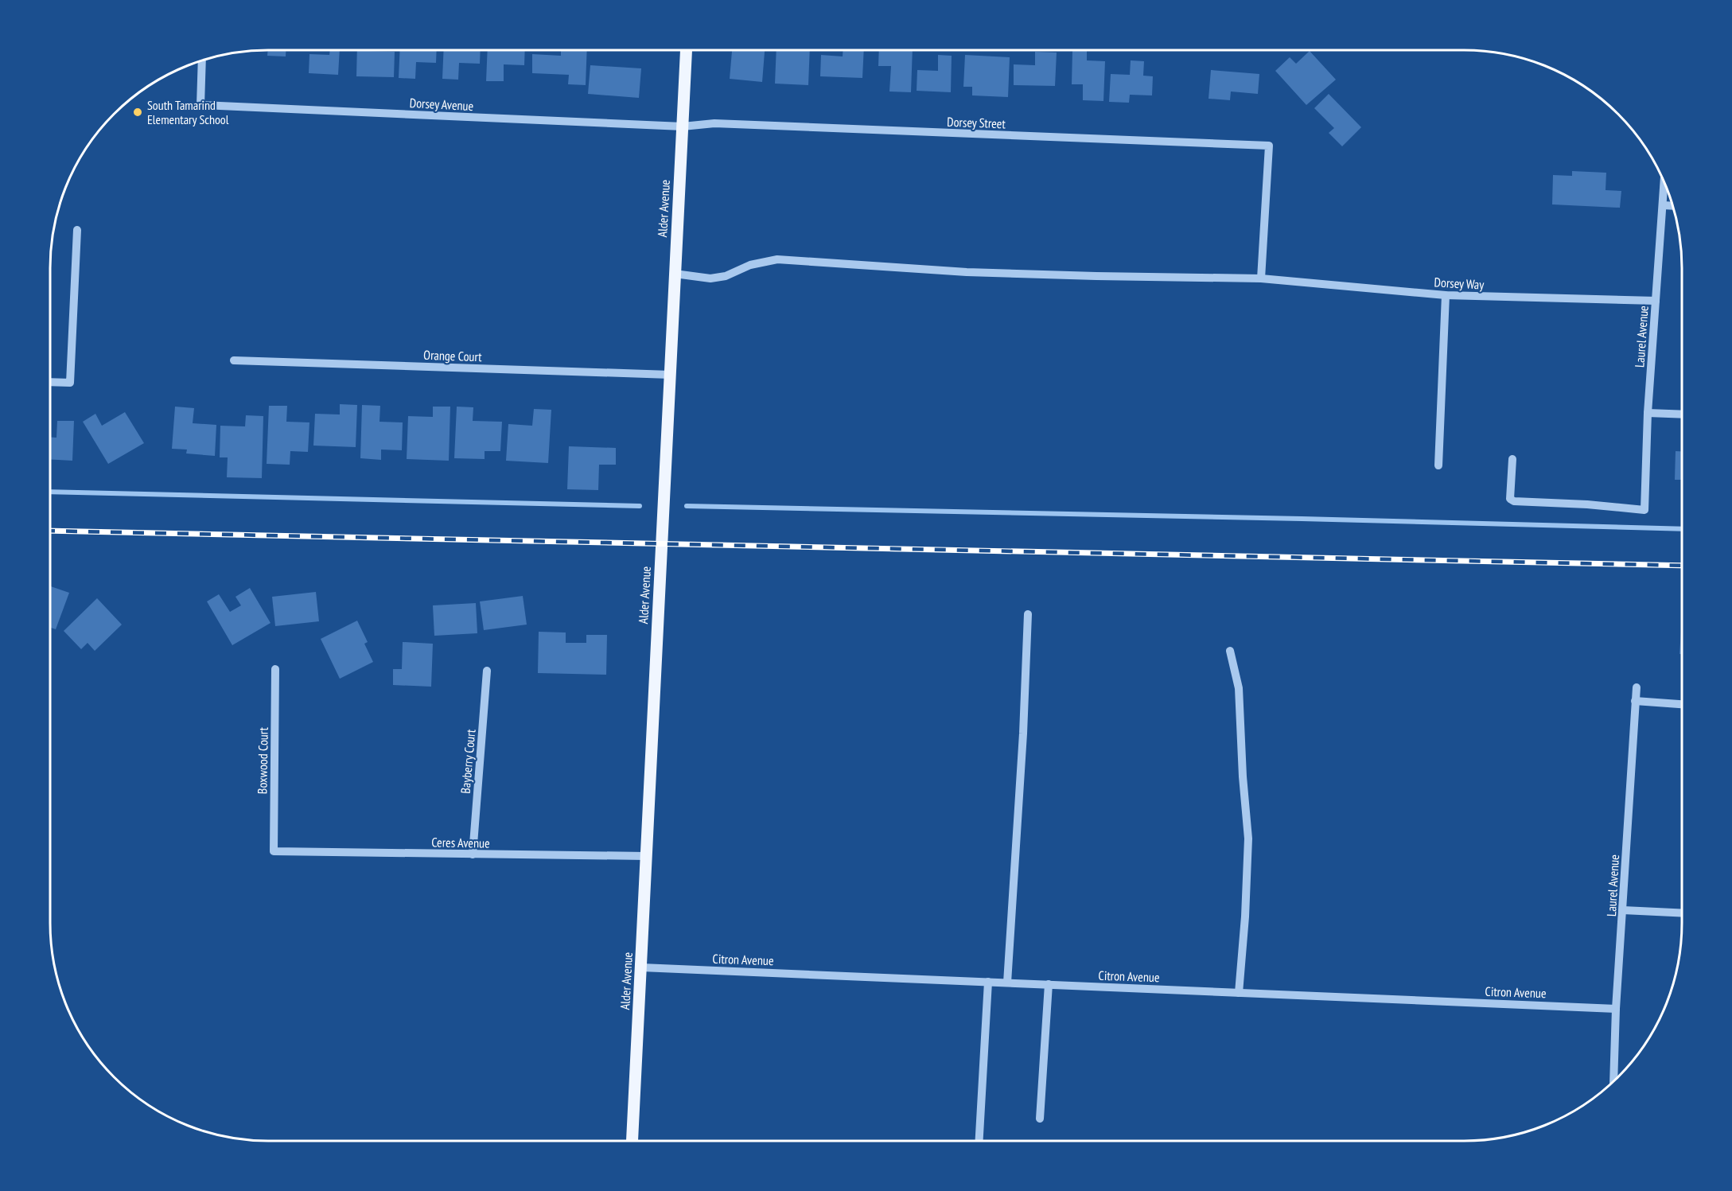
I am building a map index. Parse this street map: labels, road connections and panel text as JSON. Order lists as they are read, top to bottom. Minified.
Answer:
{"streets":{"main road":["Alder Avenue"],"street":["Dorsey Avenue","Dorsey Street","Dorsey Way","Laurel Avenue","Orange Court","Boxwood Court","Bayberry Court","Ceres Avenue","Citron Avenue"]},"crossings":[["Dorsey Avenue","Dorsey Street"],["Dorsey Avenue","Alder Avenue"],["Dorsey Street","Alder Avenue"],["Dorsey Street","Dorsey Way"],["Alder Avenue","Dorsey Way"],["Alder Avenue","Orange Court"],["Alder Avenue","Ceres Avenue"],["Alder Avenue","Citron Avenue"],["Dorsey Way","Laurel Avenue"],["Laurel Avenue","Citron Avenue"],["Boxwood Court","Ceres Avenue"],["Bayberry Court","Ceres Avenue"]],"places":["South Tamarind Elementary School"]}
